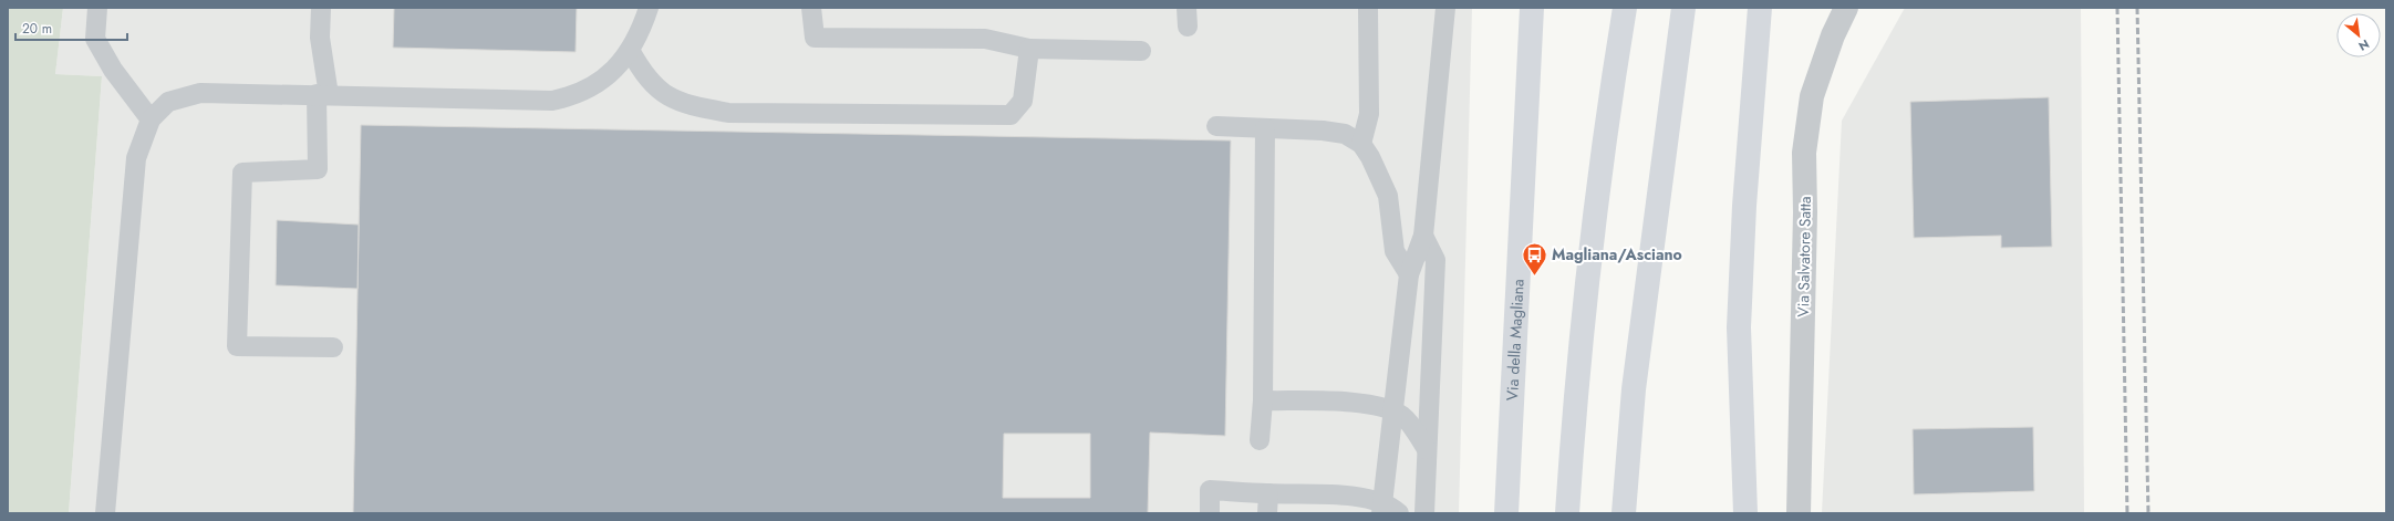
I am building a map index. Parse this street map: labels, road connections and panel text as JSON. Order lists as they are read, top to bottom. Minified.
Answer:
{"streets":{"main road":["Via della Magliana"],"street":["Via Salvatore Satta"]},"places":{"bus stop":["Magliana/Asciano"]},"scale_bar":"20 m","north":"bottom right"}
